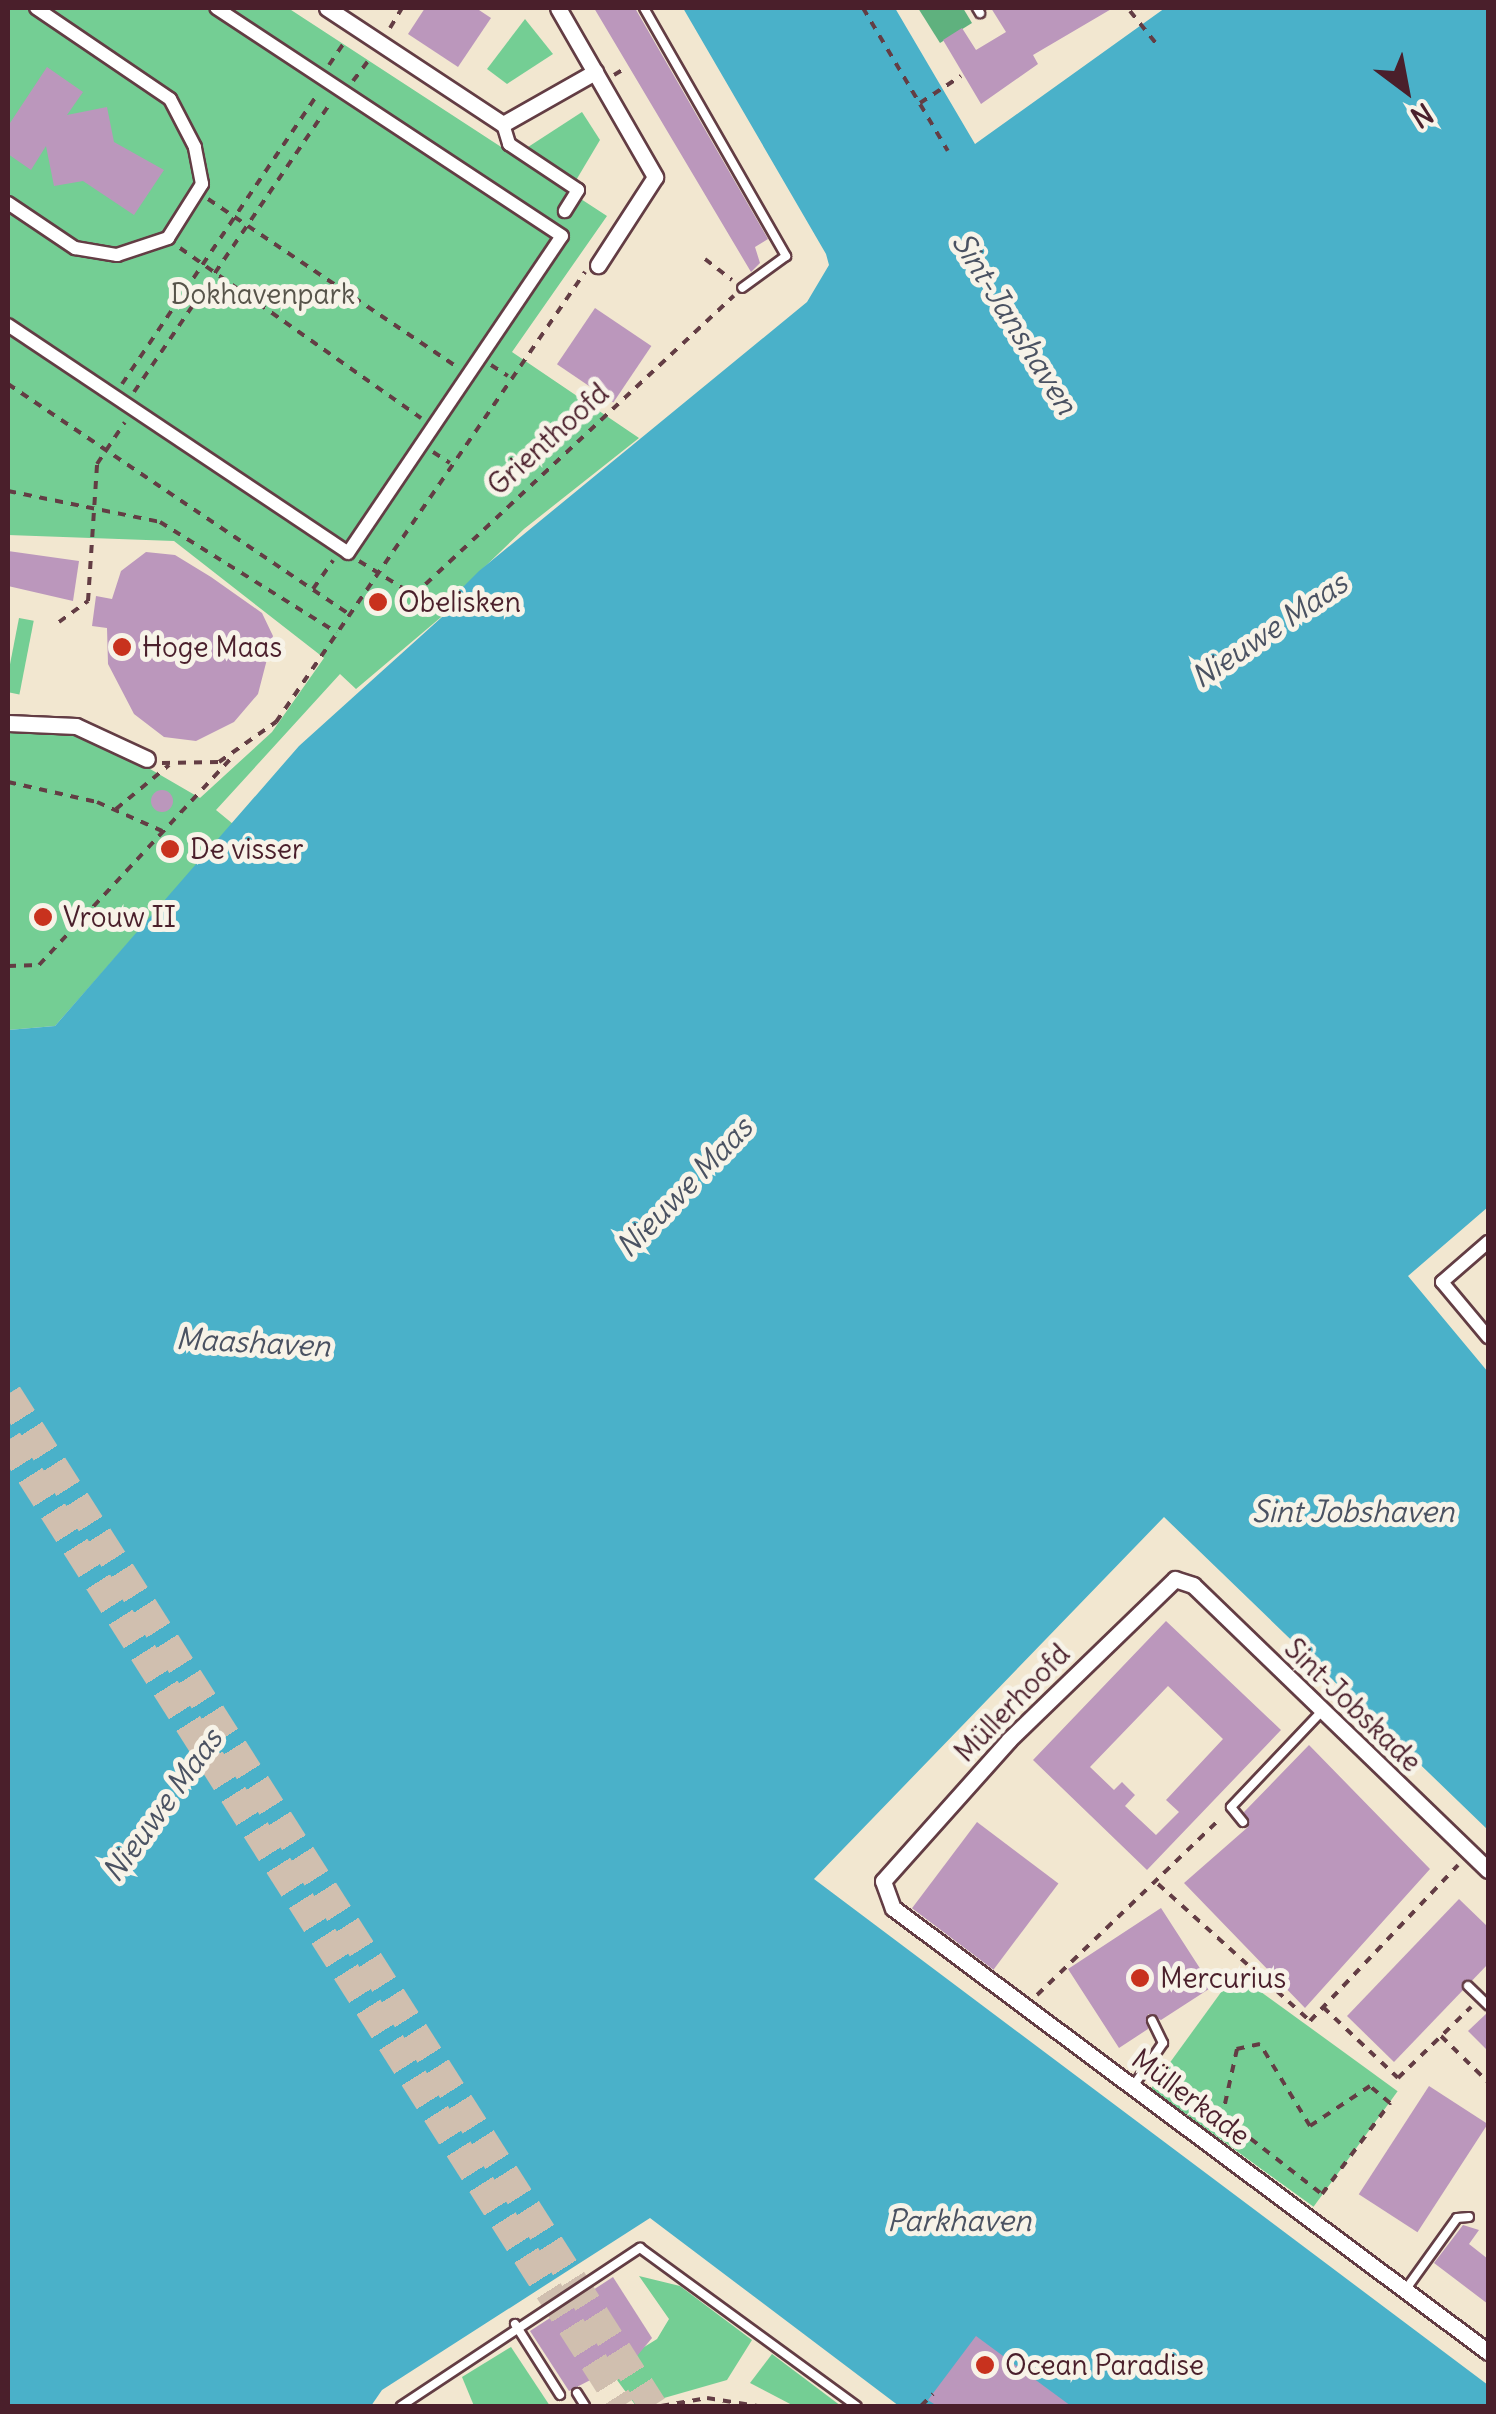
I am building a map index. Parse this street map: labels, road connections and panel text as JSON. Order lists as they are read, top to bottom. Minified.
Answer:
{"streets":{"street":["Müllerhoofd","Sint-Jobskade","Müllerkade"],"path":["Grienthoofd"]},"crossings":[["Müllerhoofd","Sint-Jobskade"],["Müllerhoofd","Müllerkade"]],"water":["Sint-Janshaven","Nieuwe Maas","Maashaven","Sint Jobshaven","Parkhaven"],"parks":["Dokhavenpark"],"places":["Obelisken","Hoge Maas","De visser","Vrouw II","Mercurius","Ocean Paradise"],"north":"bottom right"}
